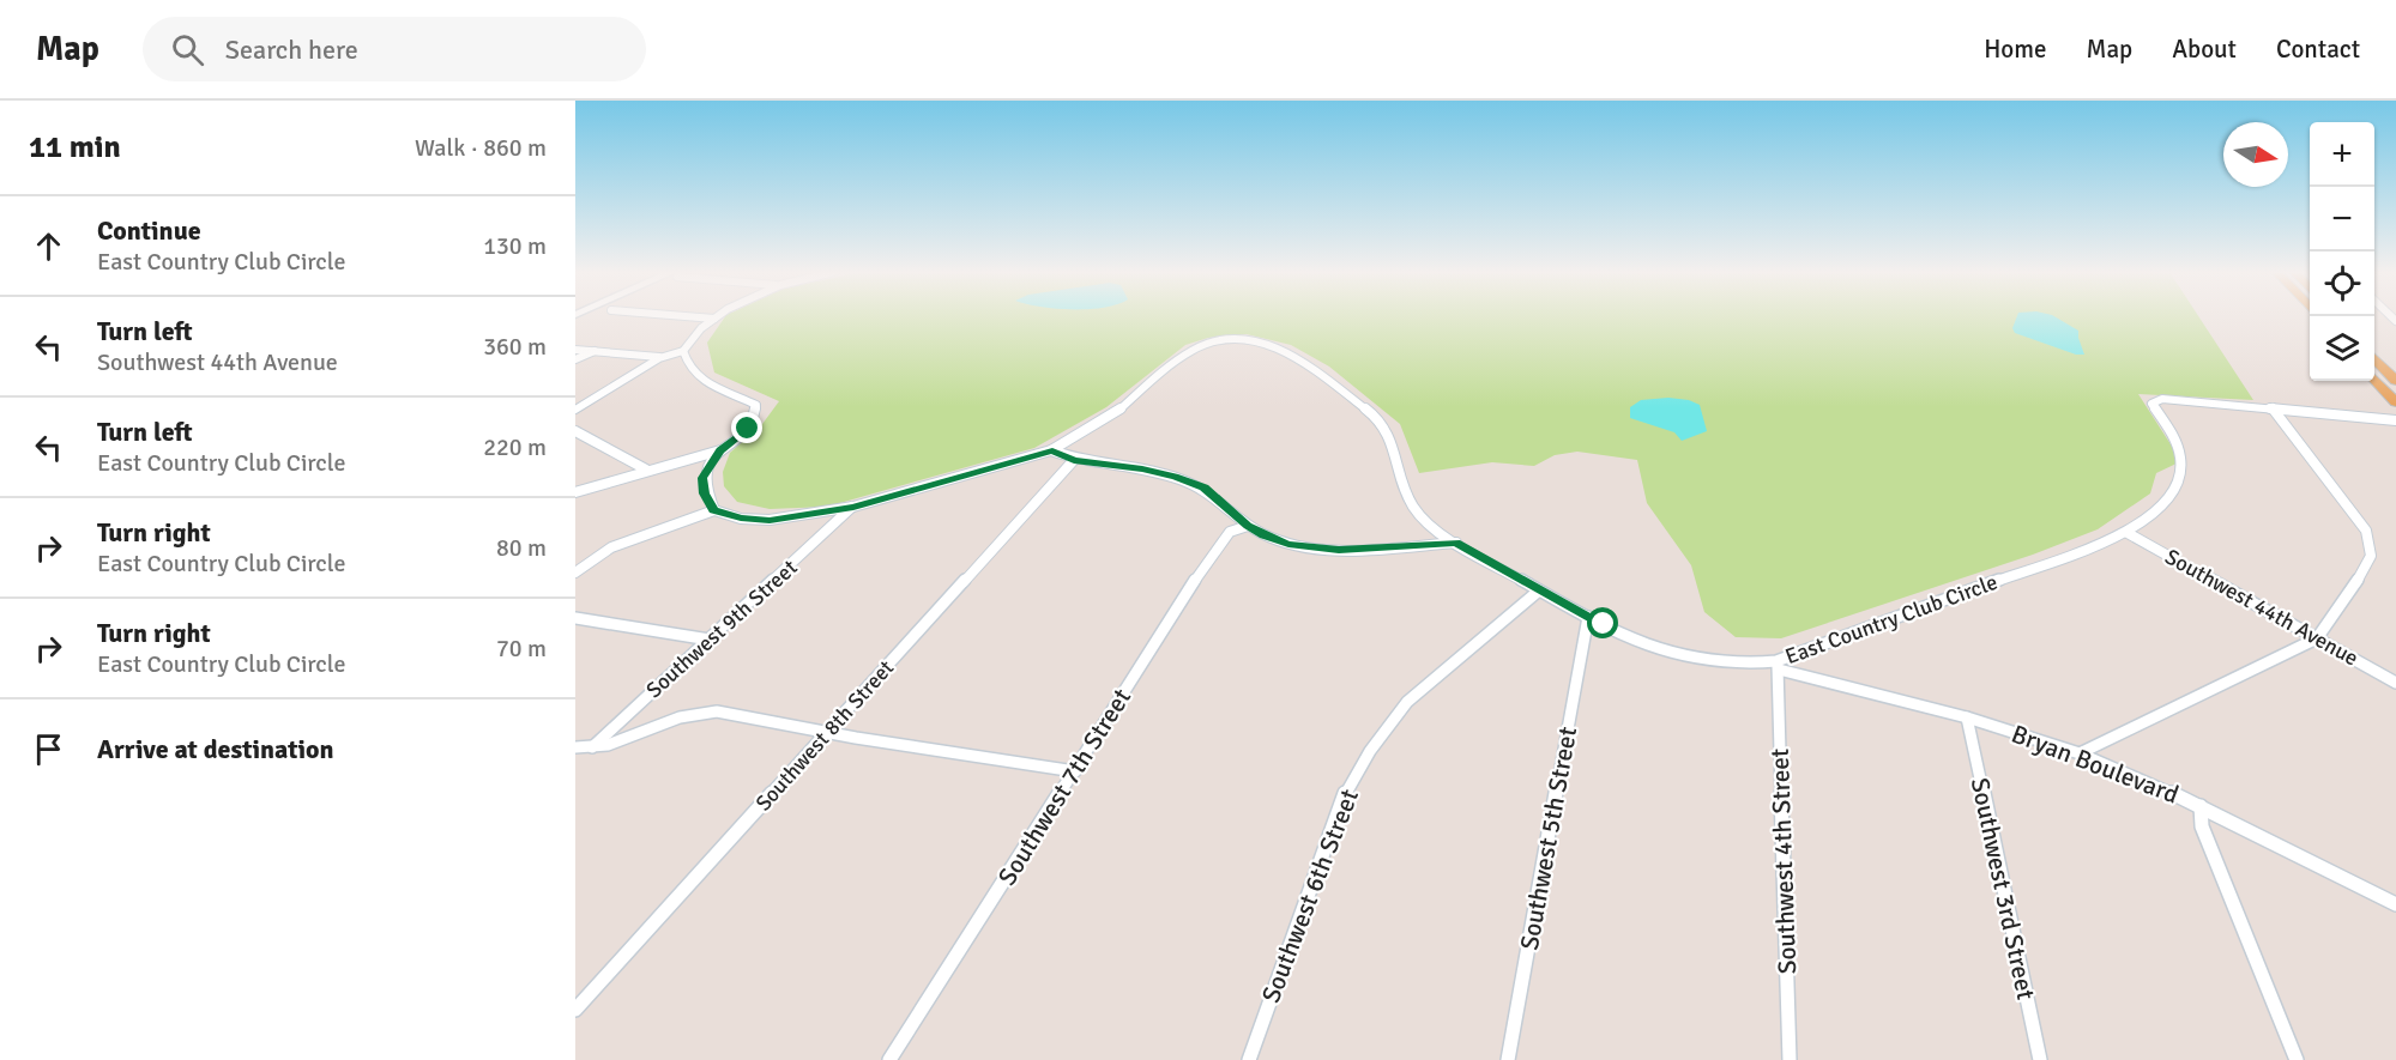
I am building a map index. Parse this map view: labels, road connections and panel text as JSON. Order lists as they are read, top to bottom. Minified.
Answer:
{"streets":{"street":["Southwest 44th Avenue","East Country Club Circle","Southwest 9th Street","Southwest 8th Street","Bryan Boulevard","Southwest 7th Street","Southwest 5th Street","Southwest 4th Street","Southwest 3rd Street","Southwest 6th Street"]},"crossings":[["Southwest 44th Avenue","East Country Club Circle"],["East Country Club Circle","Southwest 9th Street"],["East Country Club Circle","Bryan Boulevard"],["East Country Club Circle","Southwest 5th Street"],["East Country Club Circle","Southwest 4th Street"],["East Country Club Circle","Southwest 6th Street"],["Bryan Boulevard","Southwest 4th Street"],["Bryan Boulevard","Southwest 3rd Street"]],"north":"right","page":{"header":"Map","search":"Search here","nav":["Home","Map","About","Contact"],"heading":["11 min","Walk · 860 m"],"map_buttons":["+","−"],"list":[["Continue","East Country Club Circle","130 m"],["Turn left","Southwest 44th Avenue","360 m"],["Turn left","East Country Club Circle","220 m"],["Turn right","East Country Club Circle","80 m"],["Turn right","East Country Club Circle","70 m"],"Arrive at destination"]}}
